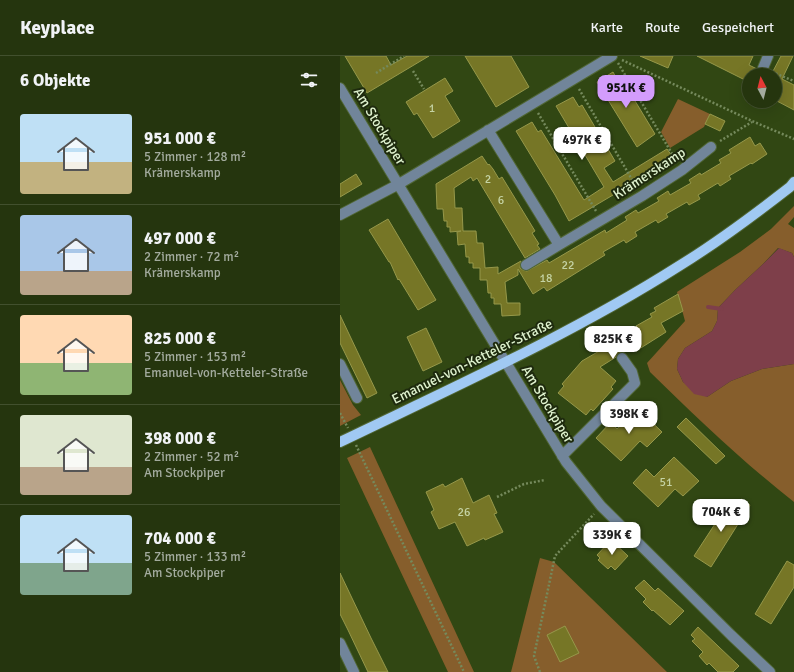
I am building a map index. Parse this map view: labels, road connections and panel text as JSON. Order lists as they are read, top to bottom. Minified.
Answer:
{"streets":{"main road":["Emanuel-von-Ketteler-Straße"],"street":["Am Stockpiper","Krämerskamp"]},"crossings":[["Am Stockpiper","Emanuel-von-Ketteler-Straße"]],"house_numbers":["1","2","6","22","18","51","26"],"north":"top","page":{"header":"Keyplace","nav":["Karte","Route","Gespeichert"],"heading":"6 Objekte","price":["951K €","497K €","825K €","398K €","704K €","339K €"],"list":[{"name":"951 000 €","note":"5 Zimmer · 128 m² · Krämerskamp"},{"name":"497 000 €","note":"2 Zimmer · 72 m² · Krämerskamp"},{"name":"825 000 €","note":"5 Zimmer · 153 m² · Emanuel-von-Ketteler-Straße"},{"name":"398 000 €","note":"2 Zimmer · 52 m² · Am Stockpiper"},{"name":"704 000 €","note":"5 Zimmer · 133 m² · Am Stockpiper"}]}}
